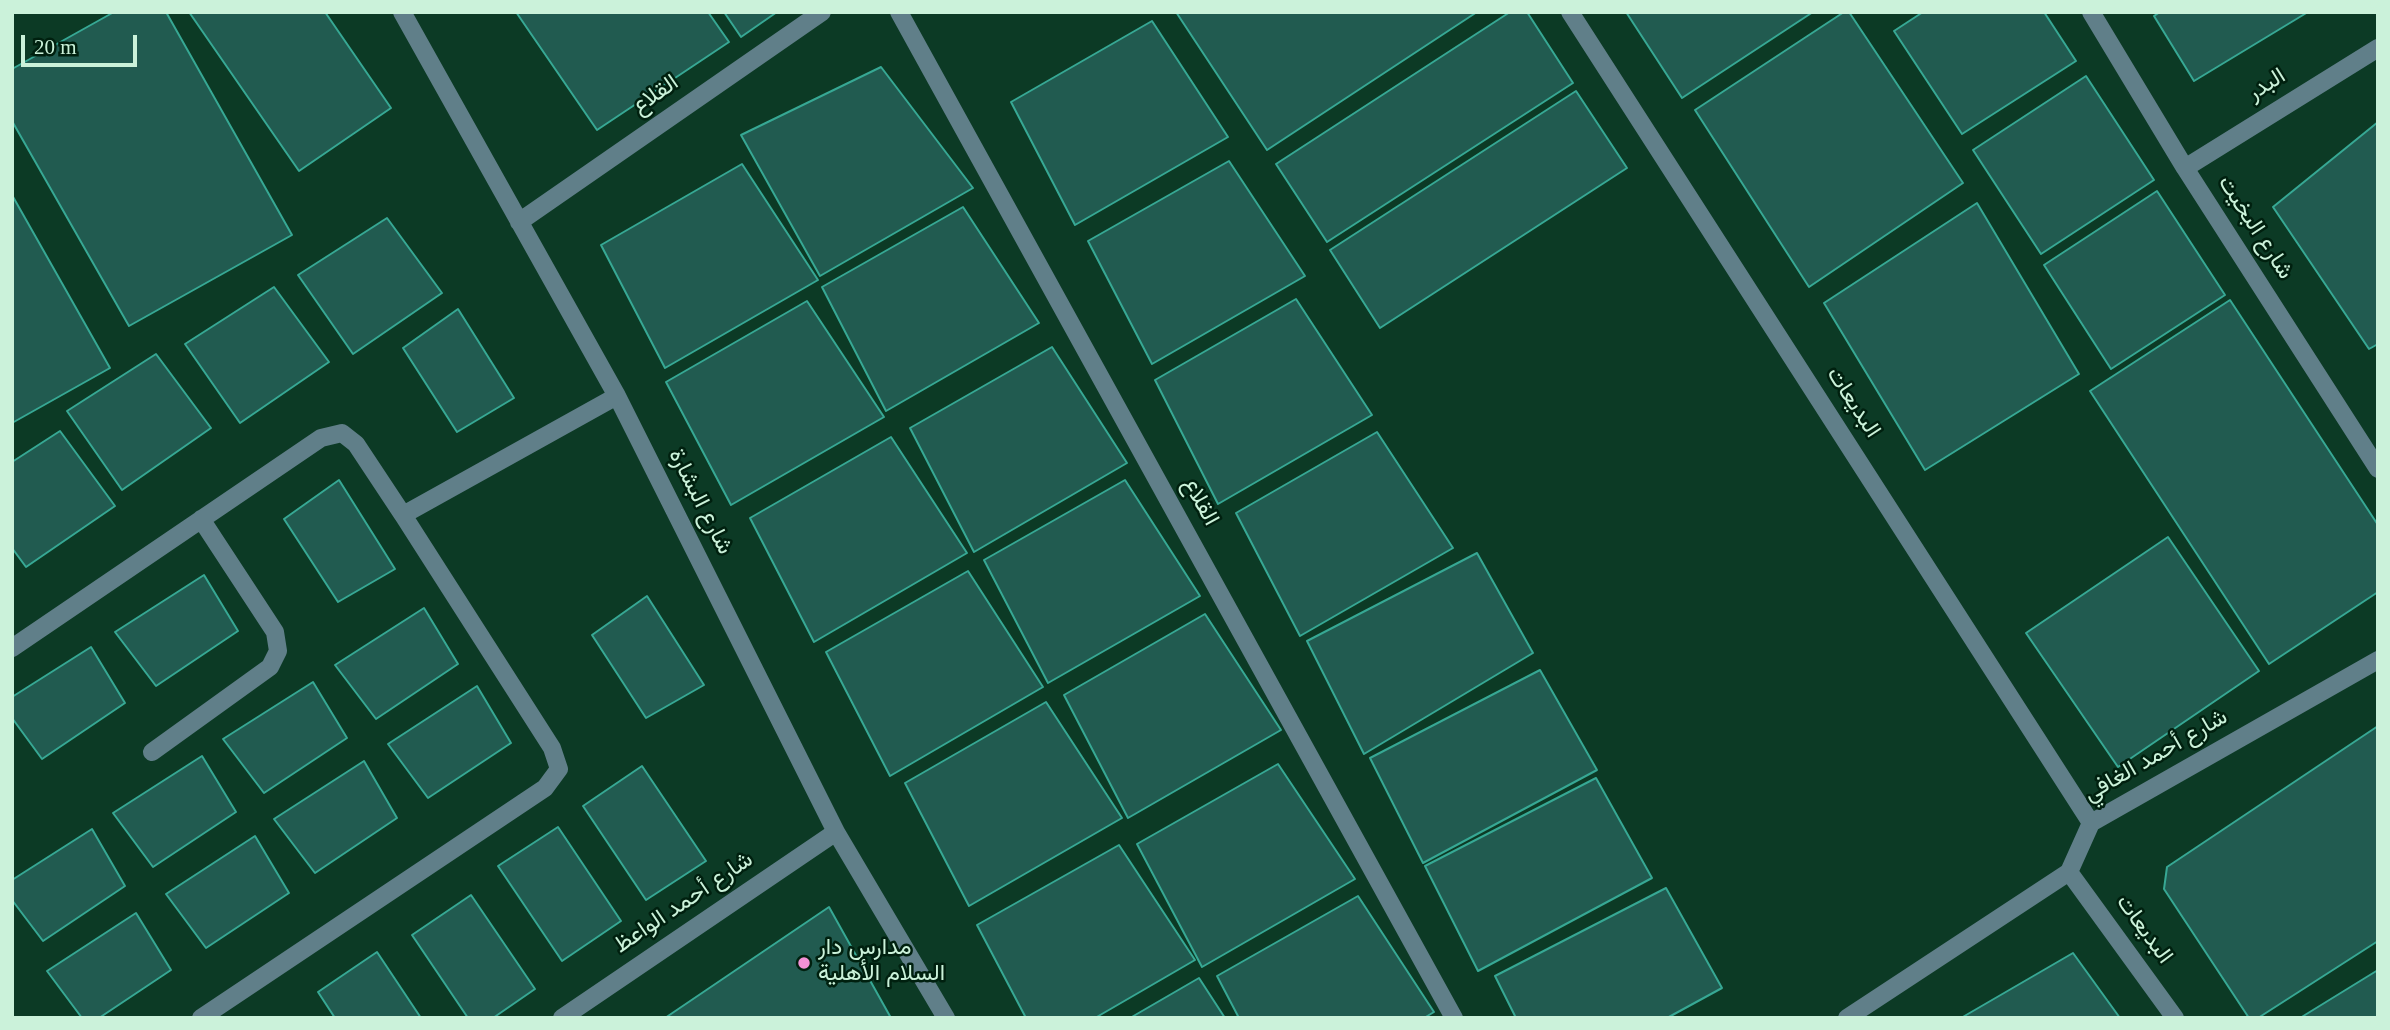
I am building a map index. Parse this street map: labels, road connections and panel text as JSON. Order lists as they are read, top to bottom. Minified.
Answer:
{"streets":{"street":["البدر","القلاع","شارع البخيت","البديعات","شارع البشارة","شارع أحمد الغافي","شارع أحمد الواعظ"]},"crossings":[["البدر","شارع البخيت"],["القلاع","شارع البشارة"],["البديعات","شارع أحمد الغافي"],["شارع البشارة","شارع أحمد الواعظ"]],"places":["مدارس دار السلام الأهلية"],"scale_bar":"20 m"}
